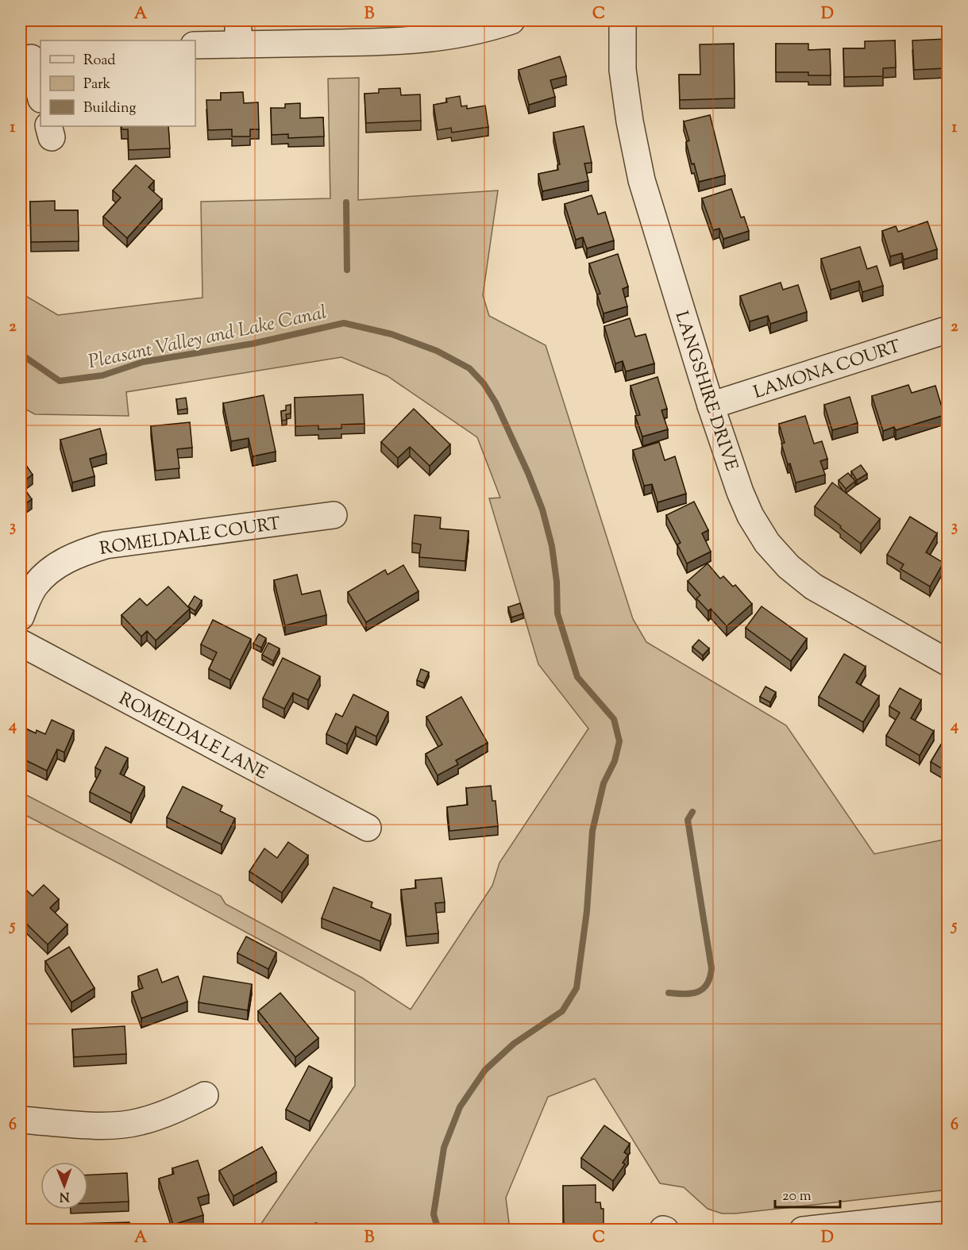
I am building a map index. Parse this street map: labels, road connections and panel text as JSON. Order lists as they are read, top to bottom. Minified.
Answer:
{"streets":{"street":["LAMONA COURT","LANGSHIRE DRIVE","ROMELDALE COURT","ROMELDALE LANE"]},"crossings":[["LAMONA COURT","LANGSHIRE DRIVE"]],"water":["Pleasant Valley and Lake Canal"],"legend":["Road","Park","Building"],"scale_bar":"20 m","north":"bottom","grid":{"columns":["A","B","C","D"],"rows":["1","2","3","4","5","6"]}}
